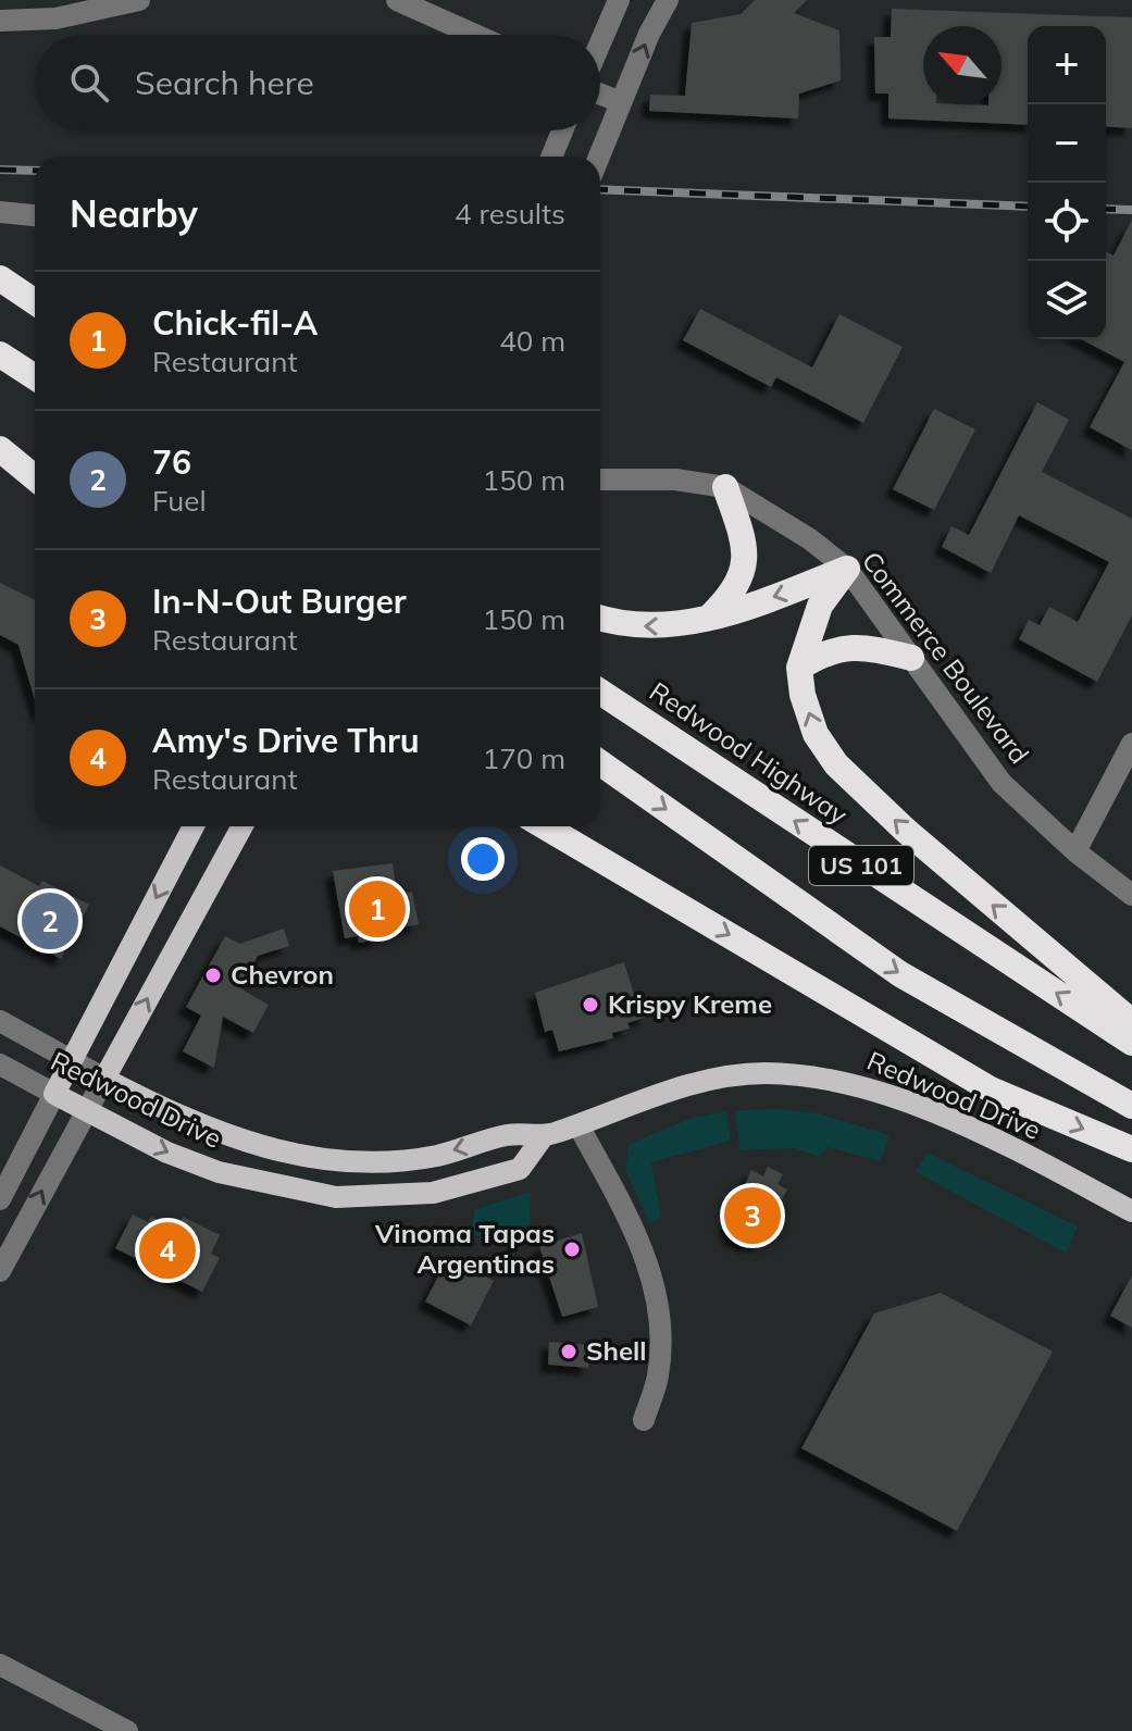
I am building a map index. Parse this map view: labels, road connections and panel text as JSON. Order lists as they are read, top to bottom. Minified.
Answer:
{"streets":{"highway":["Redwood Highway","US 101"],"main road":["Redwood Drive"],"street":["Commerce Boulevard"]},"places":["Chevron","Krispy Kreme","Vinoma Tapas Argentinas","Shell"],"north":"top left","page":{"map_buttons":["+","−"],"search":"Search here","heading":["Nearby","4 results"],"list":[{"mark":"1","name":"Chick-fil-A","note":"Restaurant","value":"40 m"},{"mark":"2","name":"76","note":"Fuel","value":"150 m"},{"mark":"3","name":"In-N-Out Burger","note":"Restaurant","value":"150 m"},{"mark":"4","name":"Amy's Drive Thru","note":"Restaurant","value":"170 m"}],"pins":["1","2","3","4"]}}
